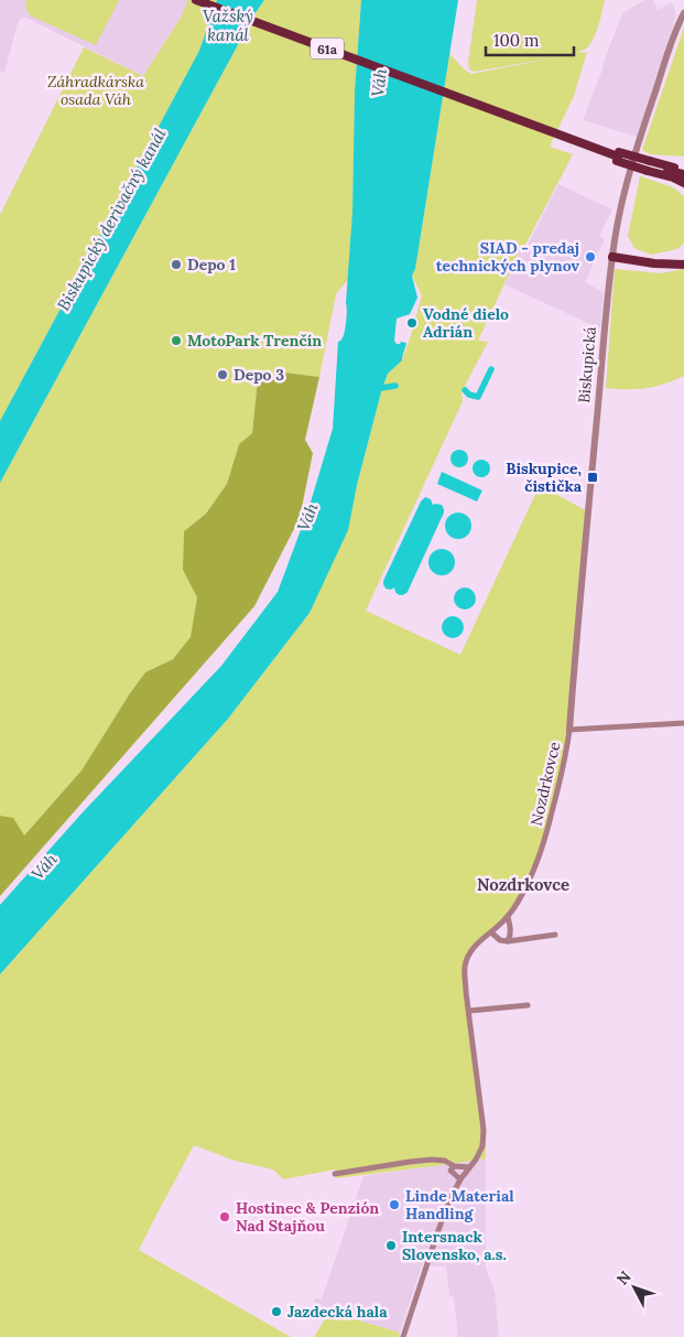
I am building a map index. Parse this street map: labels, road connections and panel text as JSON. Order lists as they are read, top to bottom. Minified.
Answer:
{"streets":{"main road":["61a"],"street":["Biskupická","Nozdrkovce"]},"crossings":[["Biskupická","Nozdrkovce"]],"districts":["Nozdrkovce"],"water":["Važský kanál","Váh","Biskupický derivačný kanál"],"parks":["Záhradkárska osada Váh"],"places":{"other":["SIAD - predaj technických plynov","Depo 1","Vodné dielo Adrián","MotoPark Trenčín","Depo 3","Linde Material Handling","Hostinec & Penzión Nad Stajňou","Intersnack Slovensko, a.s.","Jazdecká hala"],"transit":["Biskupice, čistička"]},"scale_bar":"100 m","north":"top left"}
